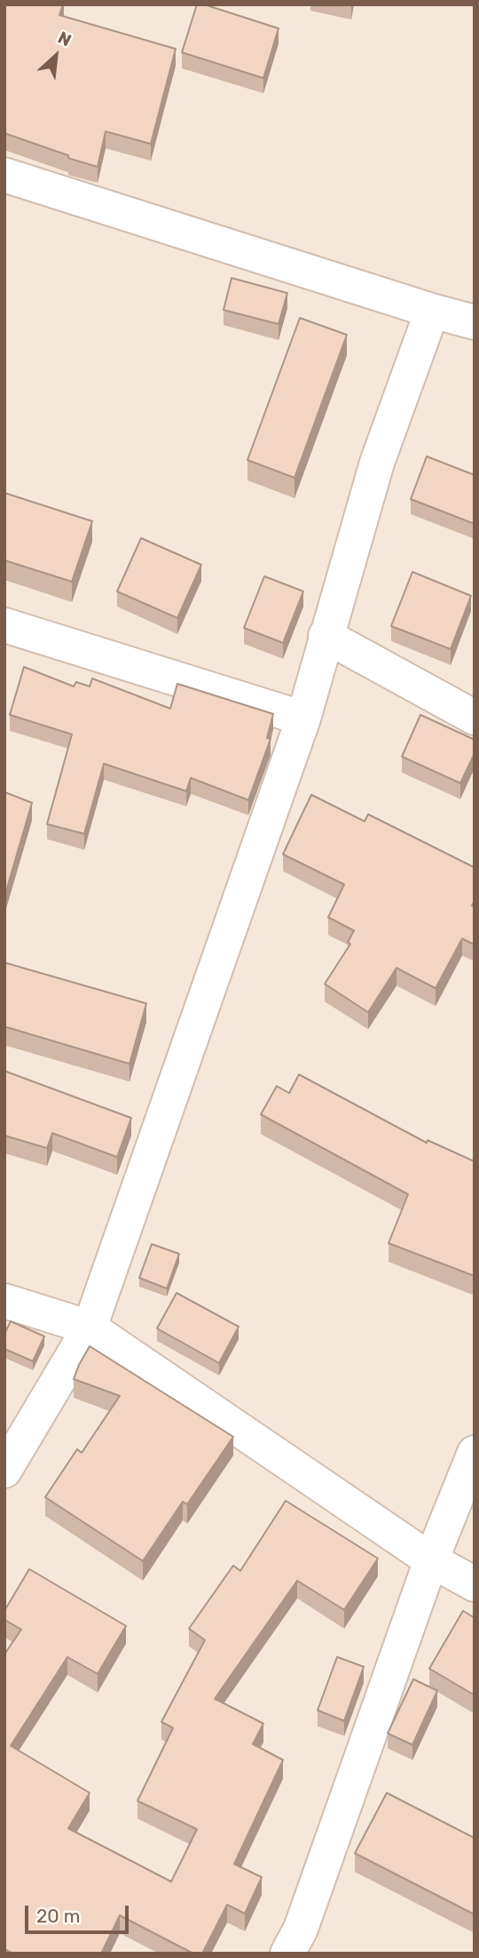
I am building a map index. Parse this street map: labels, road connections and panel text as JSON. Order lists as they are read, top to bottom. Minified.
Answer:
{"scale_bar":"20 m","north":"top right"}
